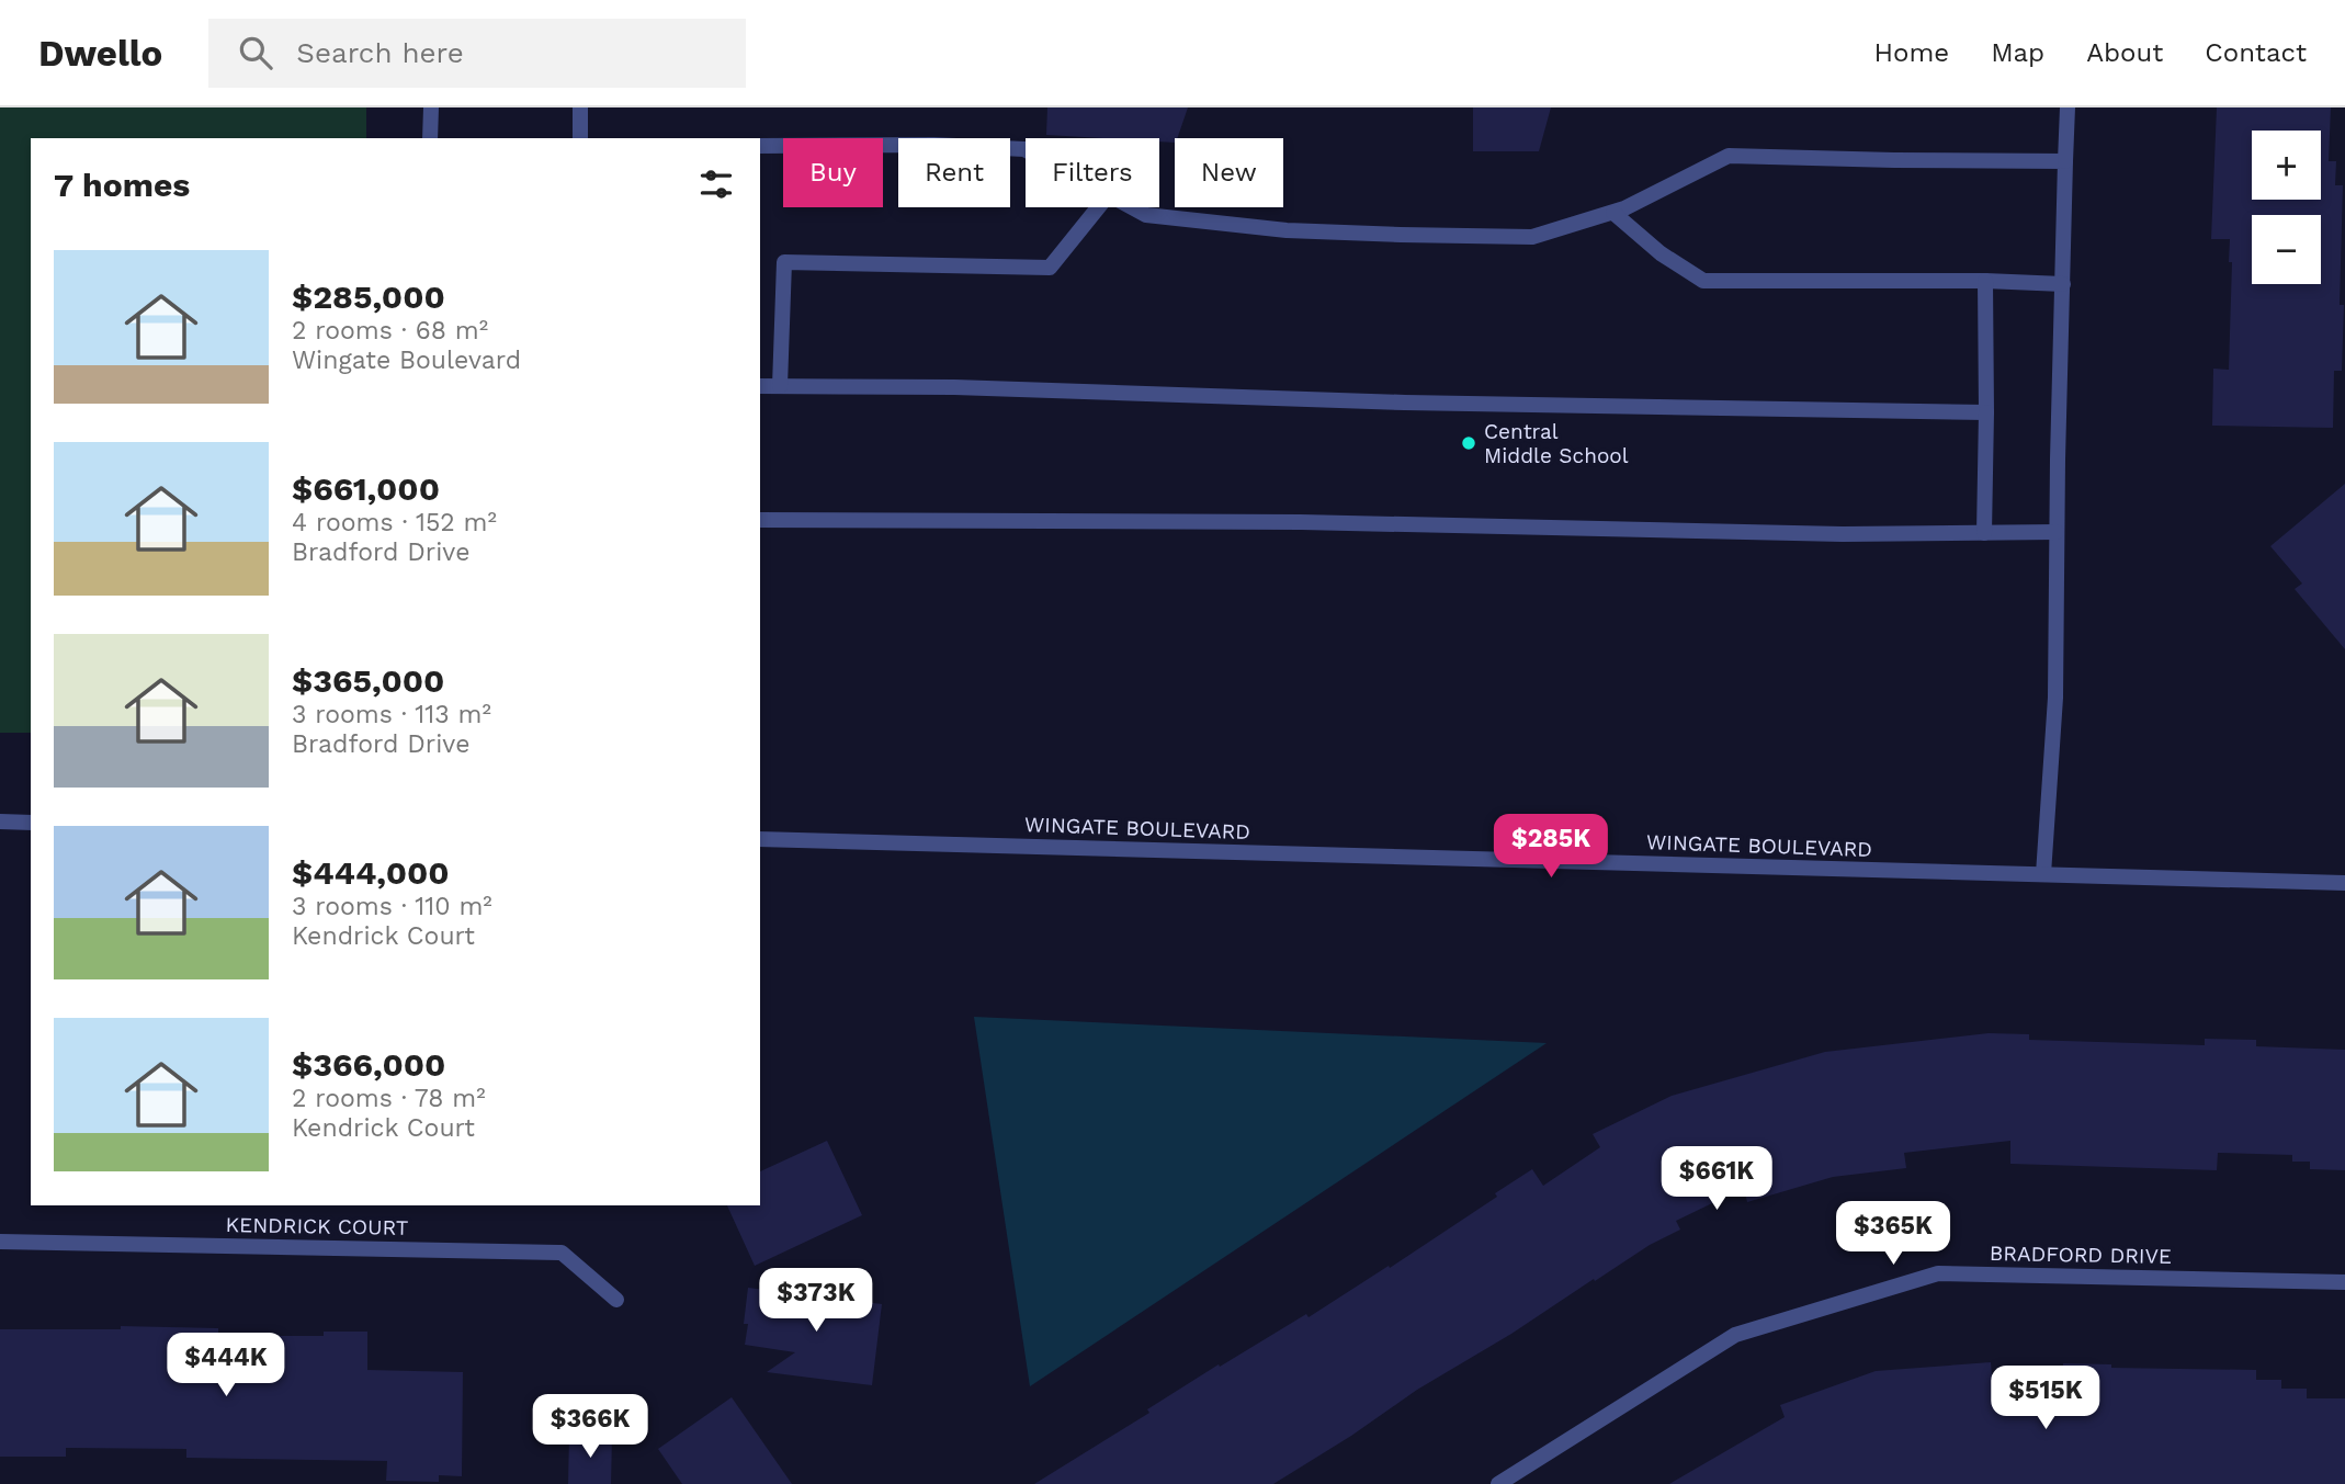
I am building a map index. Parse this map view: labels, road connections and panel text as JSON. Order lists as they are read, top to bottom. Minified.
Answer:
{"streets":{"street":["WINGATE BOULEVARD","KENDRICK COURT","BRADFORD DRIVE"]},"places":["Central Middle School"],"page":{"header":"Dwello","search":"Search here","nav":["Home","Map","About","Contact"],"map_buttons":["+","−"],"chip":["Buy","Rent","Filters","New"],"heading":"7 homes","list":[{"name":"$285,000","note":"2 rooms · 68 m² · Wingate Boulevard"},{"name":"$661,000","note":"4 rooms · 152 m² · Bradford Drive"},{"name":"$365,000","note":"3 rooms · 113 m² · Bradford Drive"},{"name":"$444,000","note":"3 rooms · 110 m² · Kendrick Court"},{"name":"$366,000","note":"2 rooms · 78 m² · Kendrick Court"}],"price":["$285K","$661K","$365K","$373K","$444K","$515K","$366K"]}}
